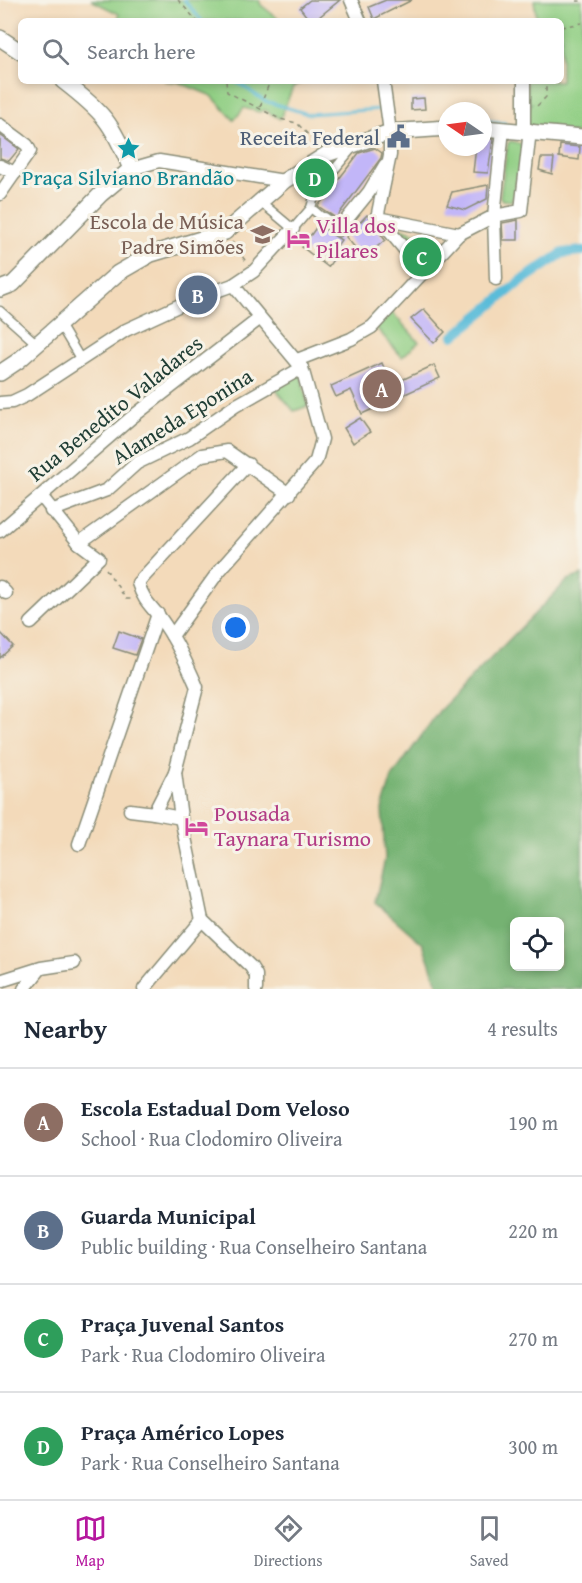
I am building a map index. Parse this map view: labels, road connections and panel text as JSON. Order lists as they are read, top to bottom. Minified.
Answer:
{"streets":{"street":["Rua Benedito Valadares","Alameda Eponina"]},"places":{"public building":["Receita Federal"],"place":["Praça Silviano Brandão"],"school or university":["Escola de Música Padre Simões"],"hotel":["Villa dos Pilares","Pousada Taynara Turismo"]},"north":"left","page":{"search":"Search here","pins":["D","C","B","A"],"heading":["Nearby","4 results"],"list":[{"mark":"A","name":"Escola Estadual Dom Veloso","note":"School · Rua Clodomiro Oliveira","value":"190 m"},{"mark":"B","name":"Guarda Municipal","note":"Public building · Rua Conselheiro Santana","value":"220 m"},{"mark":"C","name":"Praça Juvenal Santos","note":"Park · Rua Clodomiro Oliveira","value":"270 m"},{"mark":"D","name":"Praça Américo Lopes","note":"Park · Rua Conselheiro Santana","value":"300 m"}],"nav":["Map","Directions","Saved"]}}
